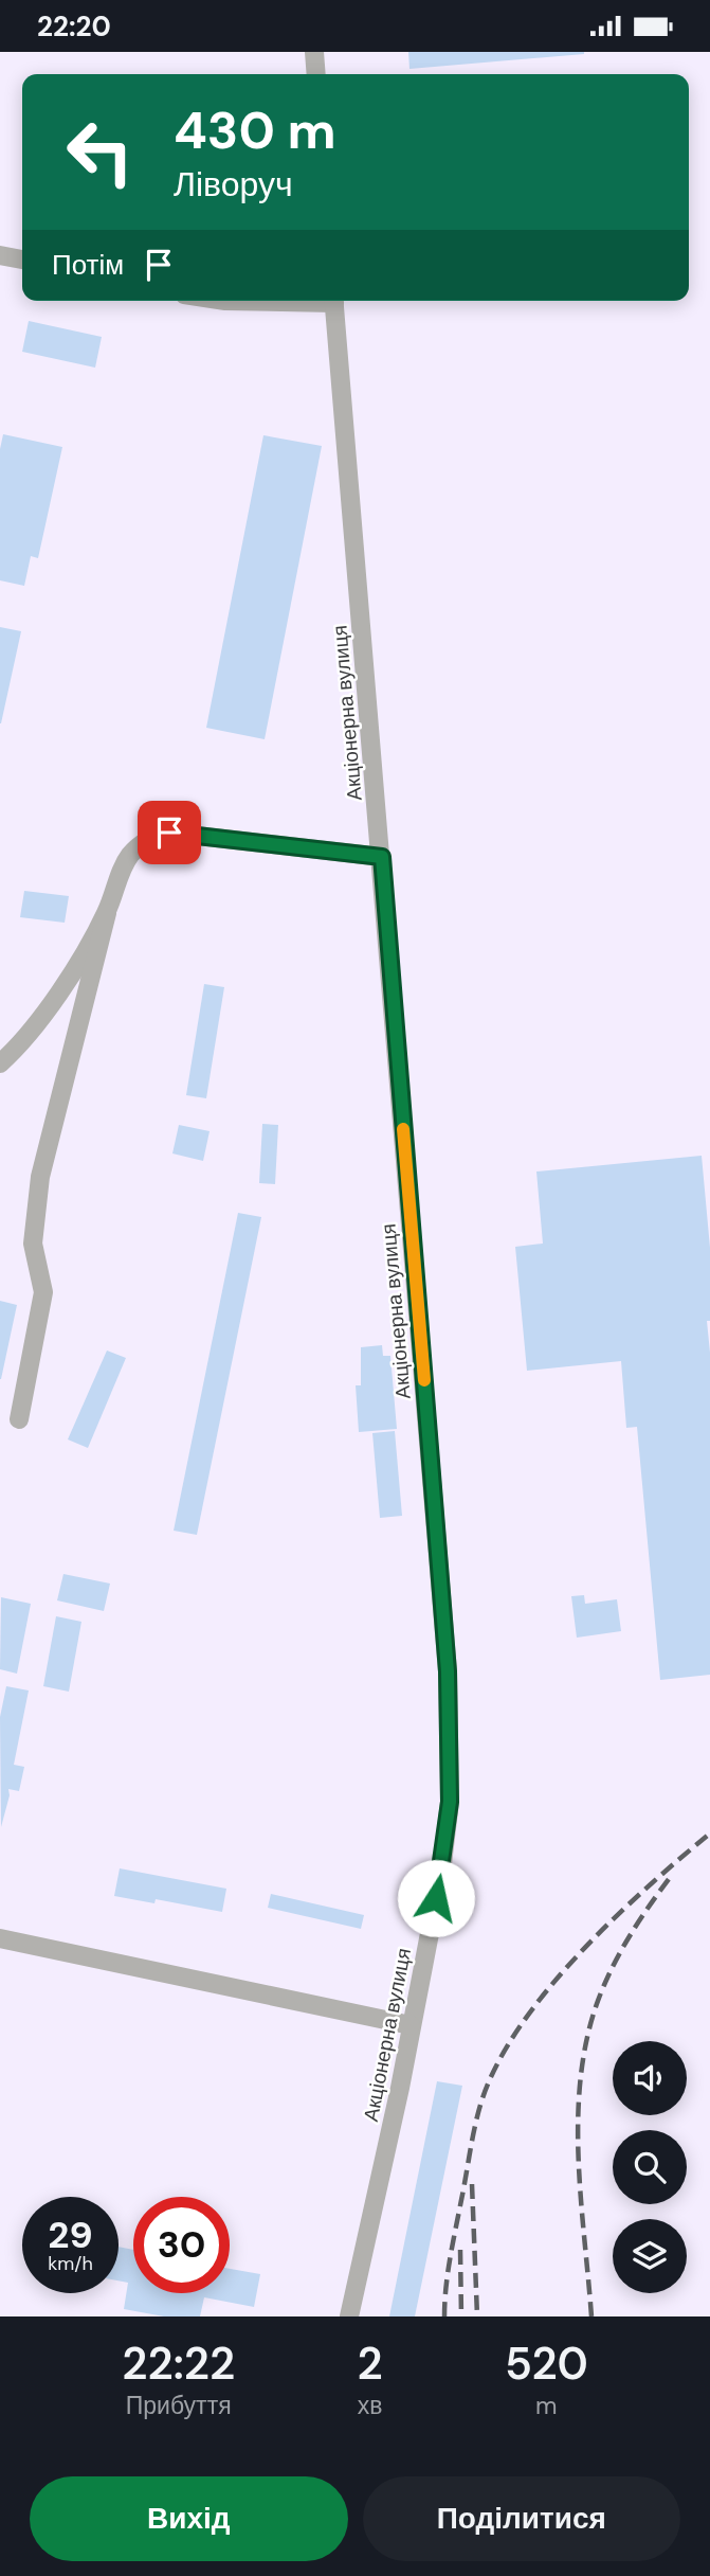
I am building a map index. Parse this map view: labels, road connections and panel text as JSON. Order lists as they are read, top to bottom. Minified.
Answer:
{"streets":{"street":["Акціонерна вулиця"]},"page":{"status":"22:20","turn":["430 m","Ліворуч"],"then":"Потім","speed":"29 km/h","limit":"30","eta":["22:22","Прибуття","2","хв","520","m"],"buttons":["Вихід","Поділитися"]}}
